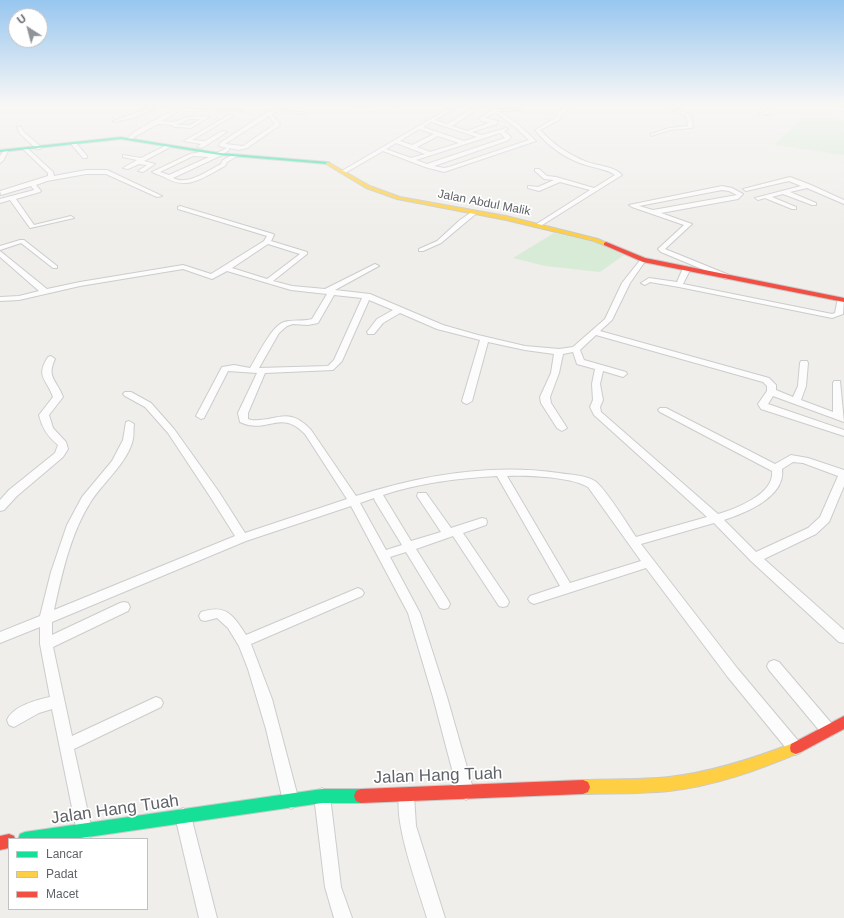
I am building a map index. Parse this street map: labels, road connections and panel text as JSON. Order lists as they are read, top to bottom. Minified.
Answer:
{"streets":{"street":["Jalan Abdul Malik","Jalan Hang Tuah"]},"legend":["Lancar","Padat","Macet"],"north":"top left"}
